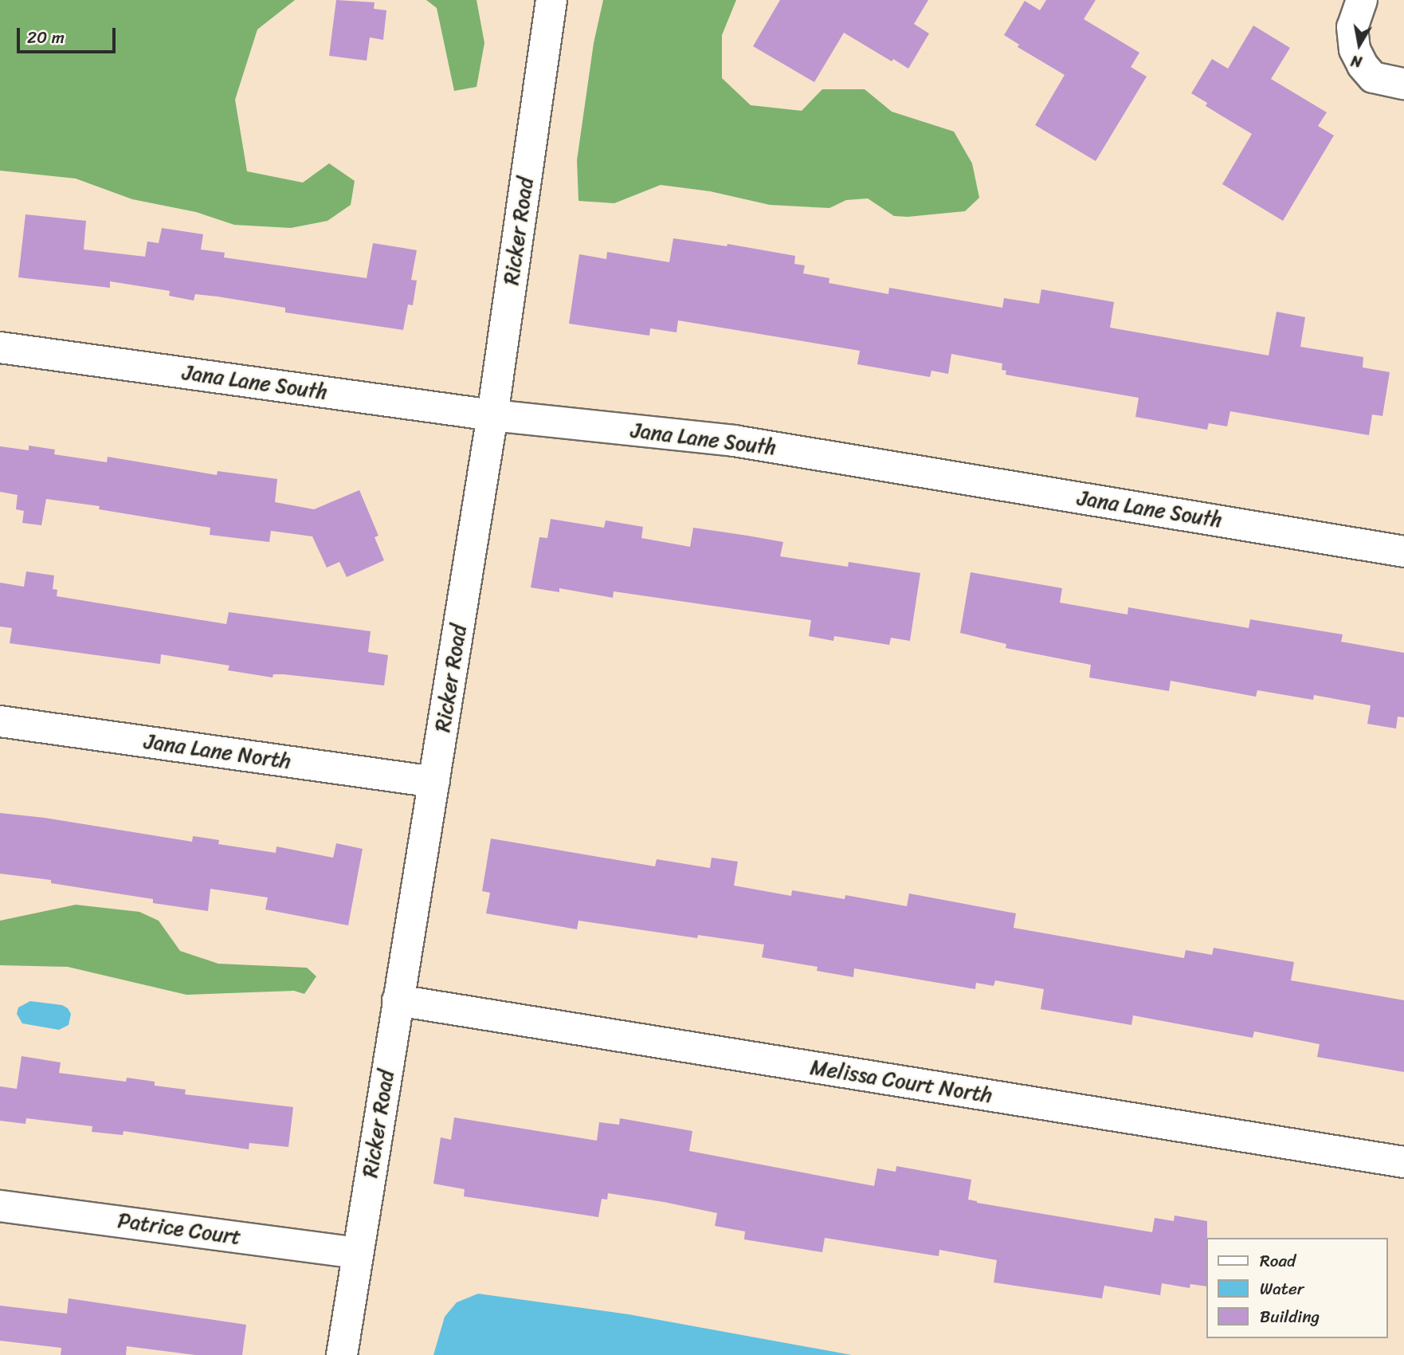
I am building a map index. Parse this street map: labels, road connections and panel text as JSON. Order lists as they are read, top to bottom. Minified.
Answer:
{"streets":{"street":["Ricker Road","Jana Lane South","Jana Lane North","Melissa Court North","Patrice Court"]},"crossings":[["Ricker Road","Jana Lane South"],["Ricker Road","Jana Lane North"],["Ricker Road","Melissa Court North"],["Ricker Road","Patrice Court"]],"legend":["Road","Water","Building"],"scale_bar":"20 m","north":"bottom"}
